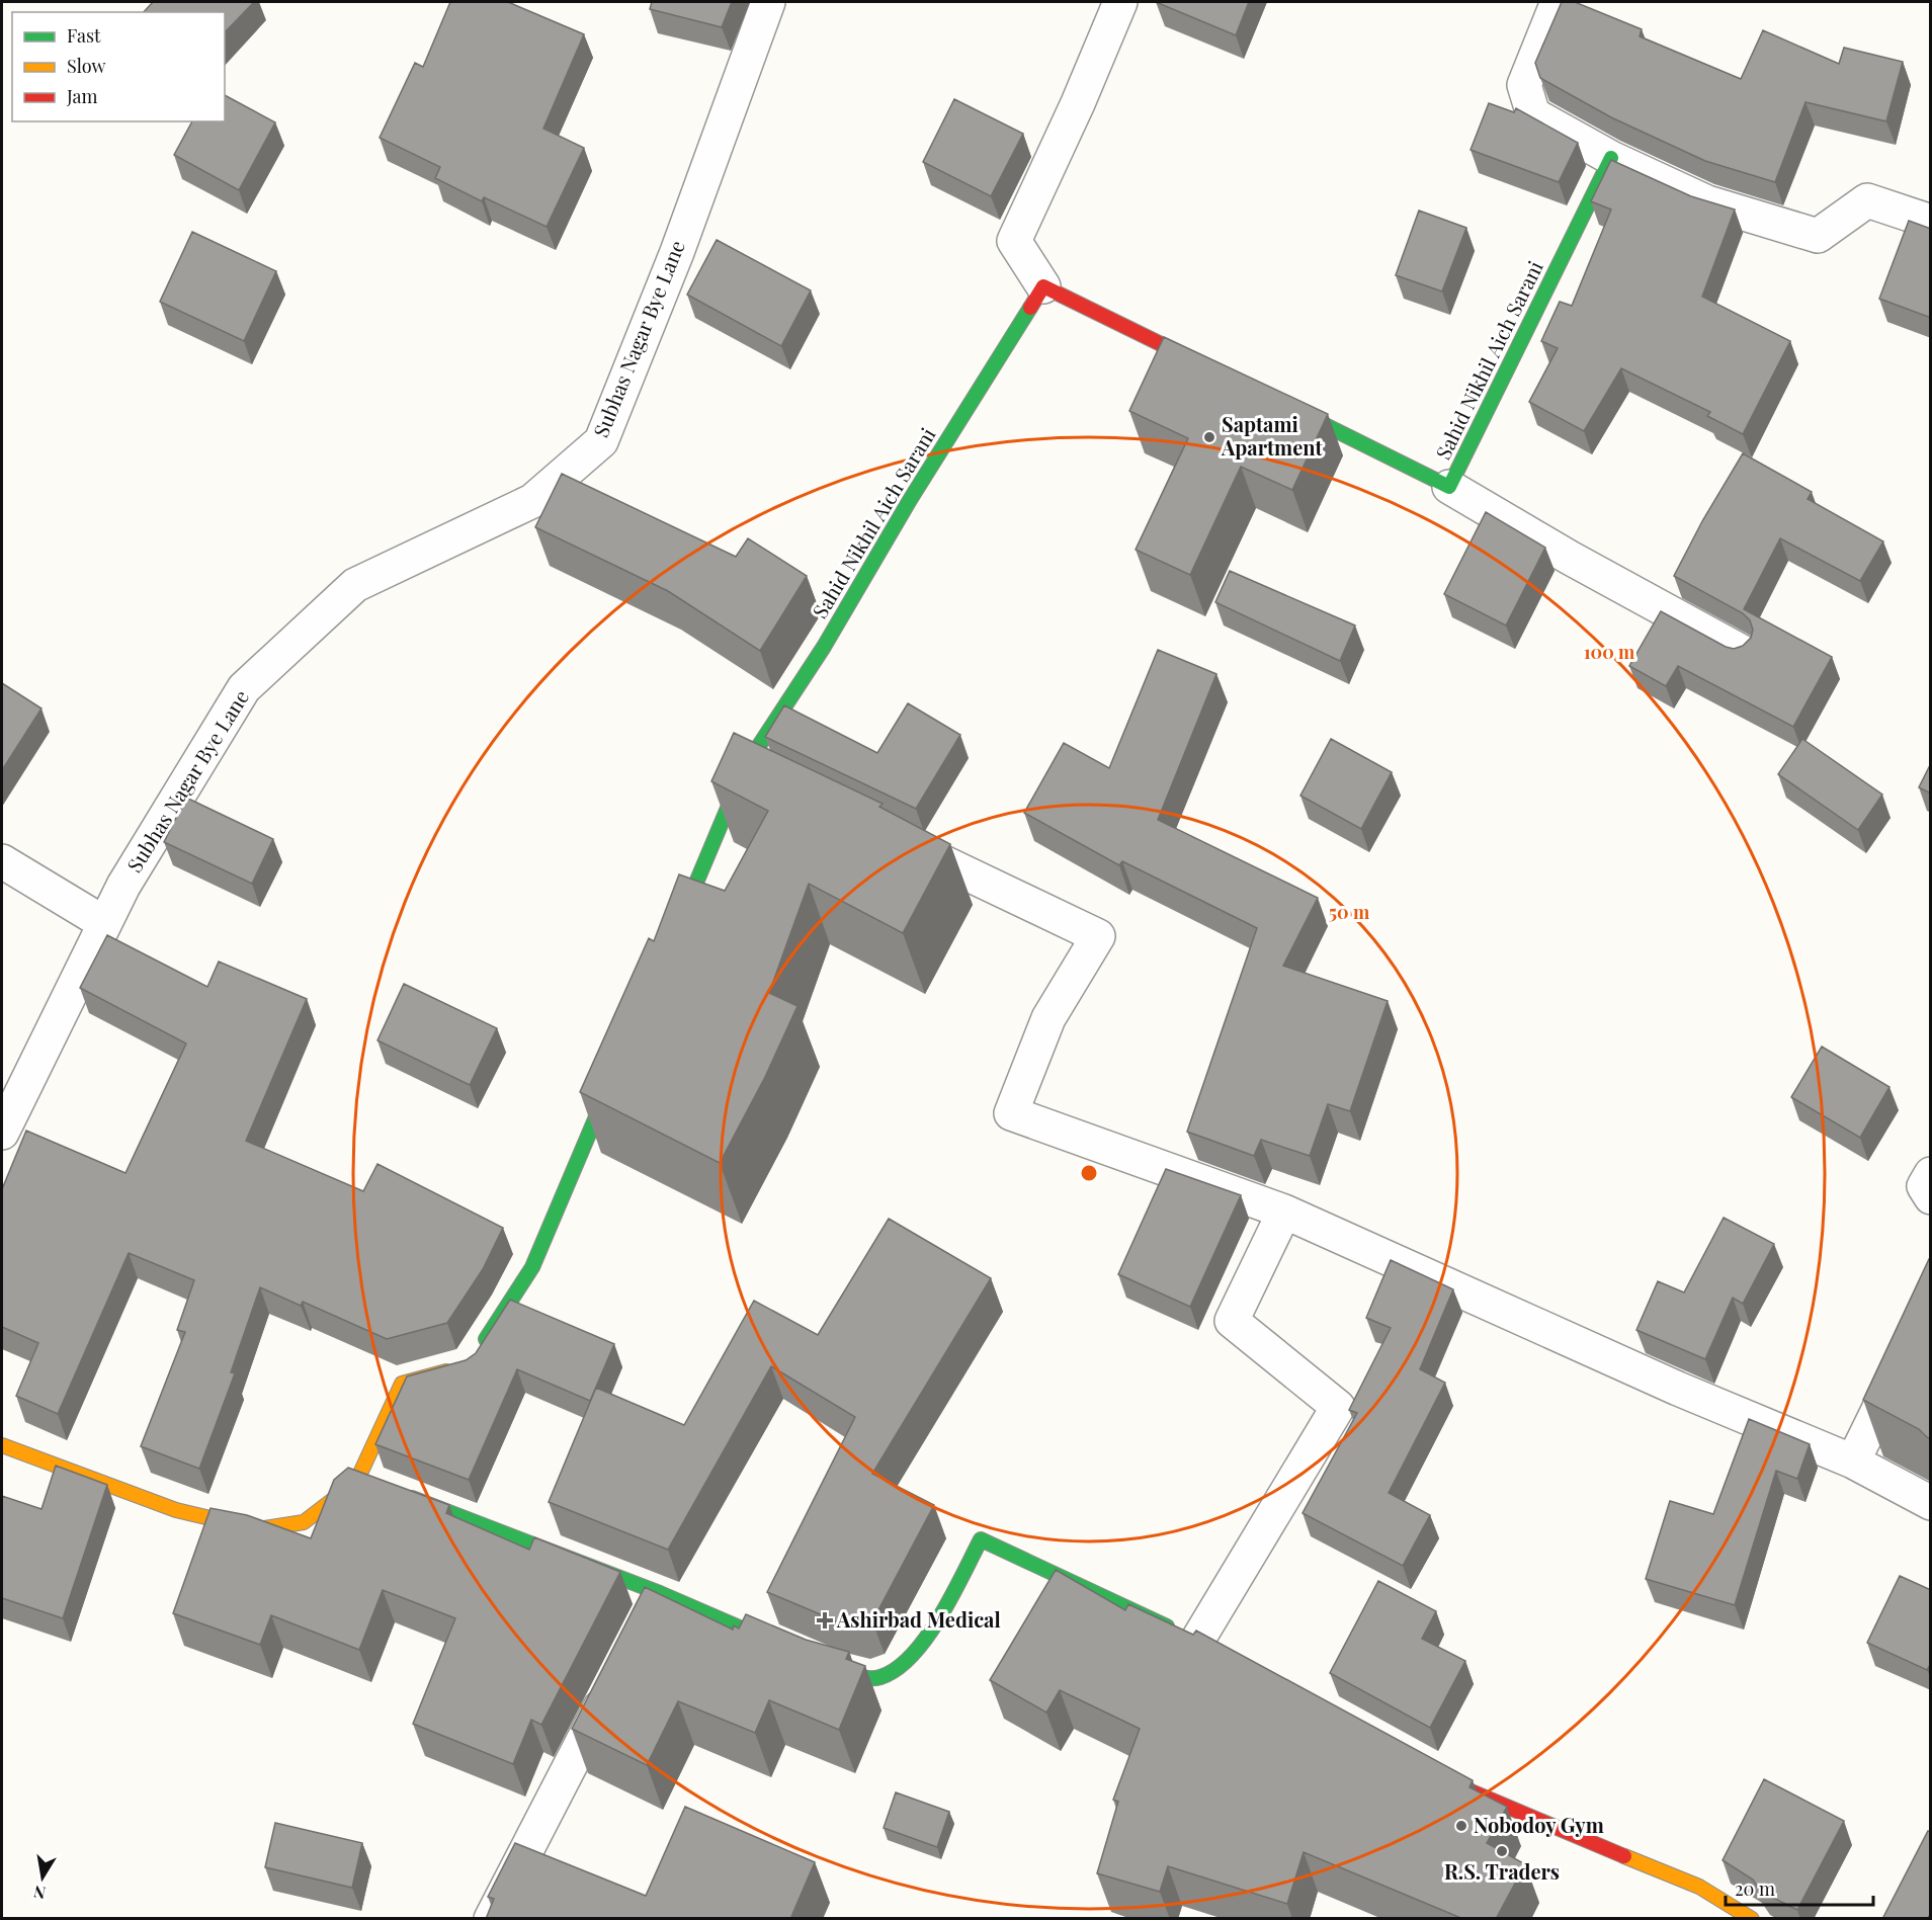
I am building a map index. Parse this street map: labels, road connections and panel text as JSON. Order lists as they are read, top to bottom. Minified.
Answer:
{"streets":{"street":["Subhas Nagar Bye Lane","Sahid Nikhil Aich Sarani"]},"places":{"other":["Saptami Apartment","Nobodoy Gym","R.S. Traders"],"health":["Ashirbad Medical"]},"legend":["Fast","Slow","Jam"],"scale_bar":"20 m","north":"bottom","rings":["100 m","50 m"]}
